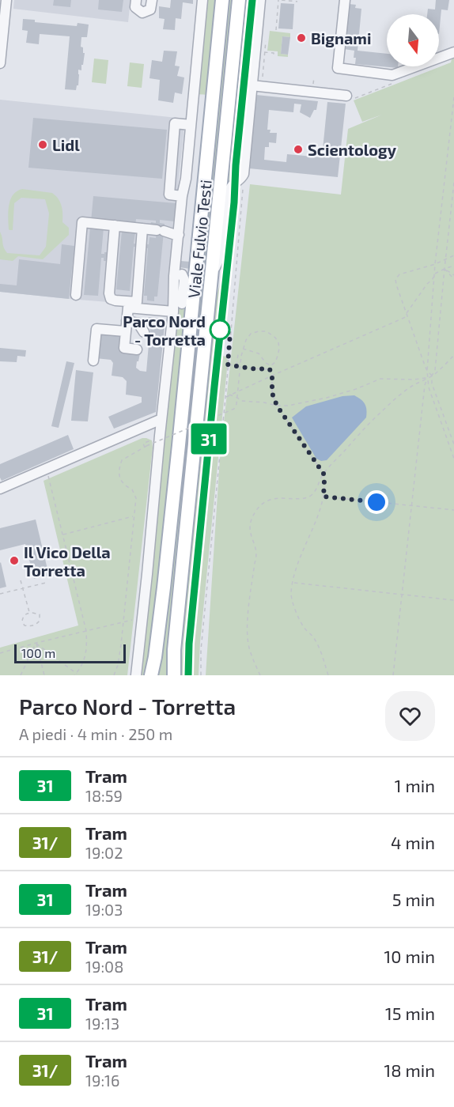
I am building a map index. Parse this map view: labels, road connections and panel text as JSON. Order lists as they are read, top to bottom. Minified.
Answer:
{"streets":{"main road":["Viale Fulvio Testi"]},"places":["Bignami","Lidl","Scientology","Parco Nord - Torretta","Il Vico Della Torretta"],"lines":["tram line 31"],"scale_bar":"100 m","north":"bottom","page":{"on_map":"31","scale":"100 m","heading":["Parco Nord - Torretta","A piedi · 4 min · 250 m"],"list":[{"mark":"31","name":"Tram","note":"18:59","value":"1 min"},{"mark":"31/","name":"Tram","note":"19:02","value":"4 min"},{"mark":"31","name":"Tram","note":"19:03","value":"5 min"},{"mark":"31/","name":"Tram","note":"19:08","value":"10 min"},{"mark":"31","name":"Tram","note":"19:13","value":"15 min"},{"mark":"31/","name":"Tram","note":"19:16","value":"18 min"}]}}
